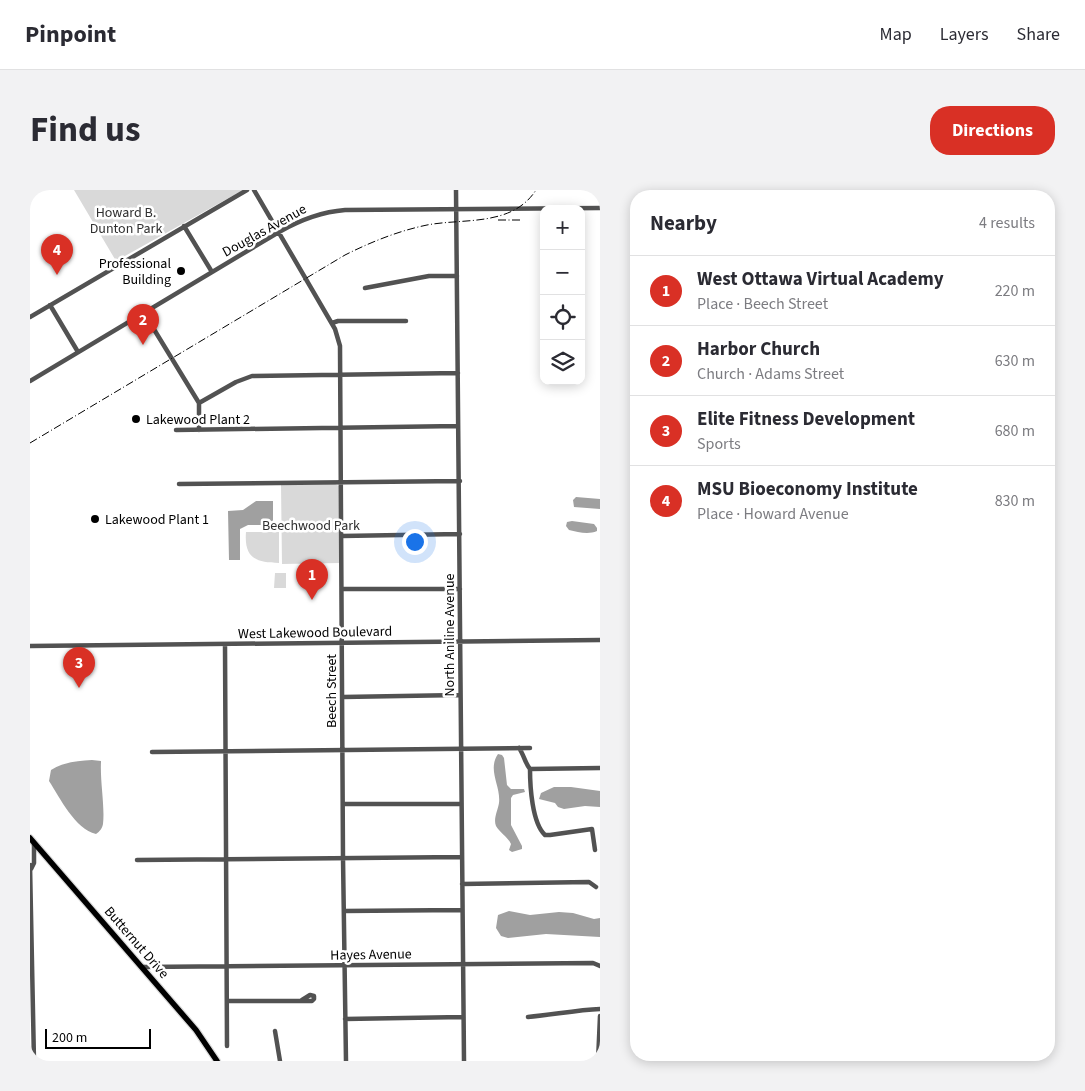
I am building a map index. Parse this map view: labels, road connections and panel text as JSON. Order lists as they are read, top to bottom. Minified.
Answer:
{"streets":{"main road":["Butternut Drive"],"street":["Douglas Avenue","West Lakewood Boulevard","North Aniline Avenue","Beech Street","Hayes Avenue"]},"crossings":[["Douglas Avenue","North Aniline Avenue"],["Douglas Avenue","Beech Street"],["West Lakewood Boulevard","North Aniline Avenue"],["West Lakewood Boulevard","Beech Street"],["North Aniline Avenue","Hayes Avenue"],["Beech Street","Hayes Avenue"],["Butternut Drive","Hayes Avenue"]],"parks":["Howard B. Dunton Park","Beechwood Park"],"places":["Professional Building","Lakewood Plant 2","Lakewood Plant 1"],"scale_bar":"200 m","page":{"header":"Pinpoint","nav":["Map","Layers","Share"],"title":"Find us","buttons":"Directions","heading":["Nearby","4 results"],"map_buttons":["+","−"],"pins":["4","2","1","3"],"list":[{"mark":"1","name":"West Ottawa Virtual Academy","note":"Place · Beech Street","value":"220 m"},{"mark":"2","name":"Harbor Church","note":"Church · Adams Street","value":"630 m"},{"mark":"3","name":"Elite Fitness Development","note":"Sports","value":"680 m"},{"mark":"4","name":"MSU Bioeconomy Institute","note":"Place · Howard Avenue","value":"830 m"}],"scale":"200 m"}}
